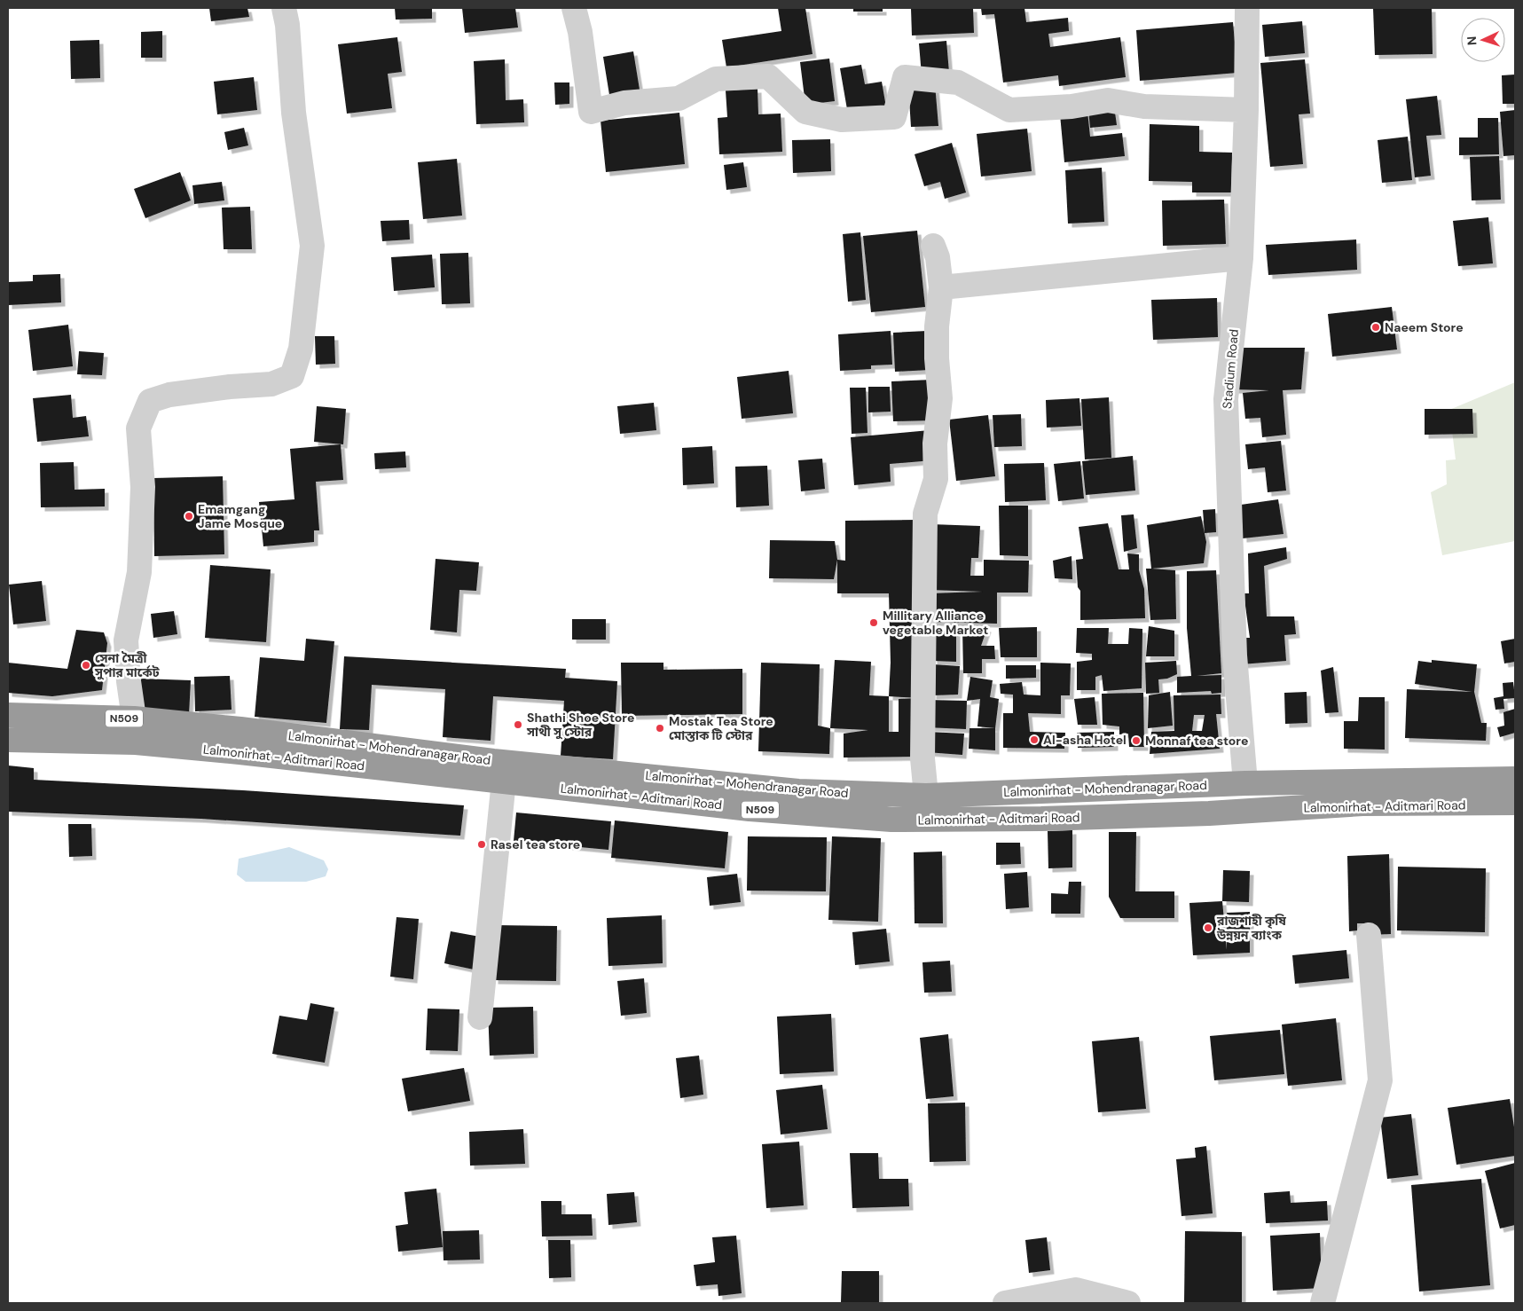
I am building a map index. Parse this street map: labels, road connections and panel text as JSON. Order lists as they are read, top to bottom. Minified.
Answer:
{"streets":{"highway":["N509","Lalmonirhat - Mohendranagar Road","Lalmonirhat - Aditmari Road"],"street":["Stadium Road"]},"crossings":[["Stadium Road","Lalmonirhat - Mohendranagar Road"]],"places":["Naeem Store","Emamgang Jame Mosque","Millitary Alliance vegetable Market","সেনা মৈত্রী সুপার মার্কেট","Shathi Shoe Store সাথী সু স্টোর","Mostak Tea Store মোস্তাক টি স্টোর","Al-asha Hotel","Monnaf tea store","Rasel tea store","রাজশাহী কৃষি উন্নয়ন ব্যাংক"],"north":"left"}
